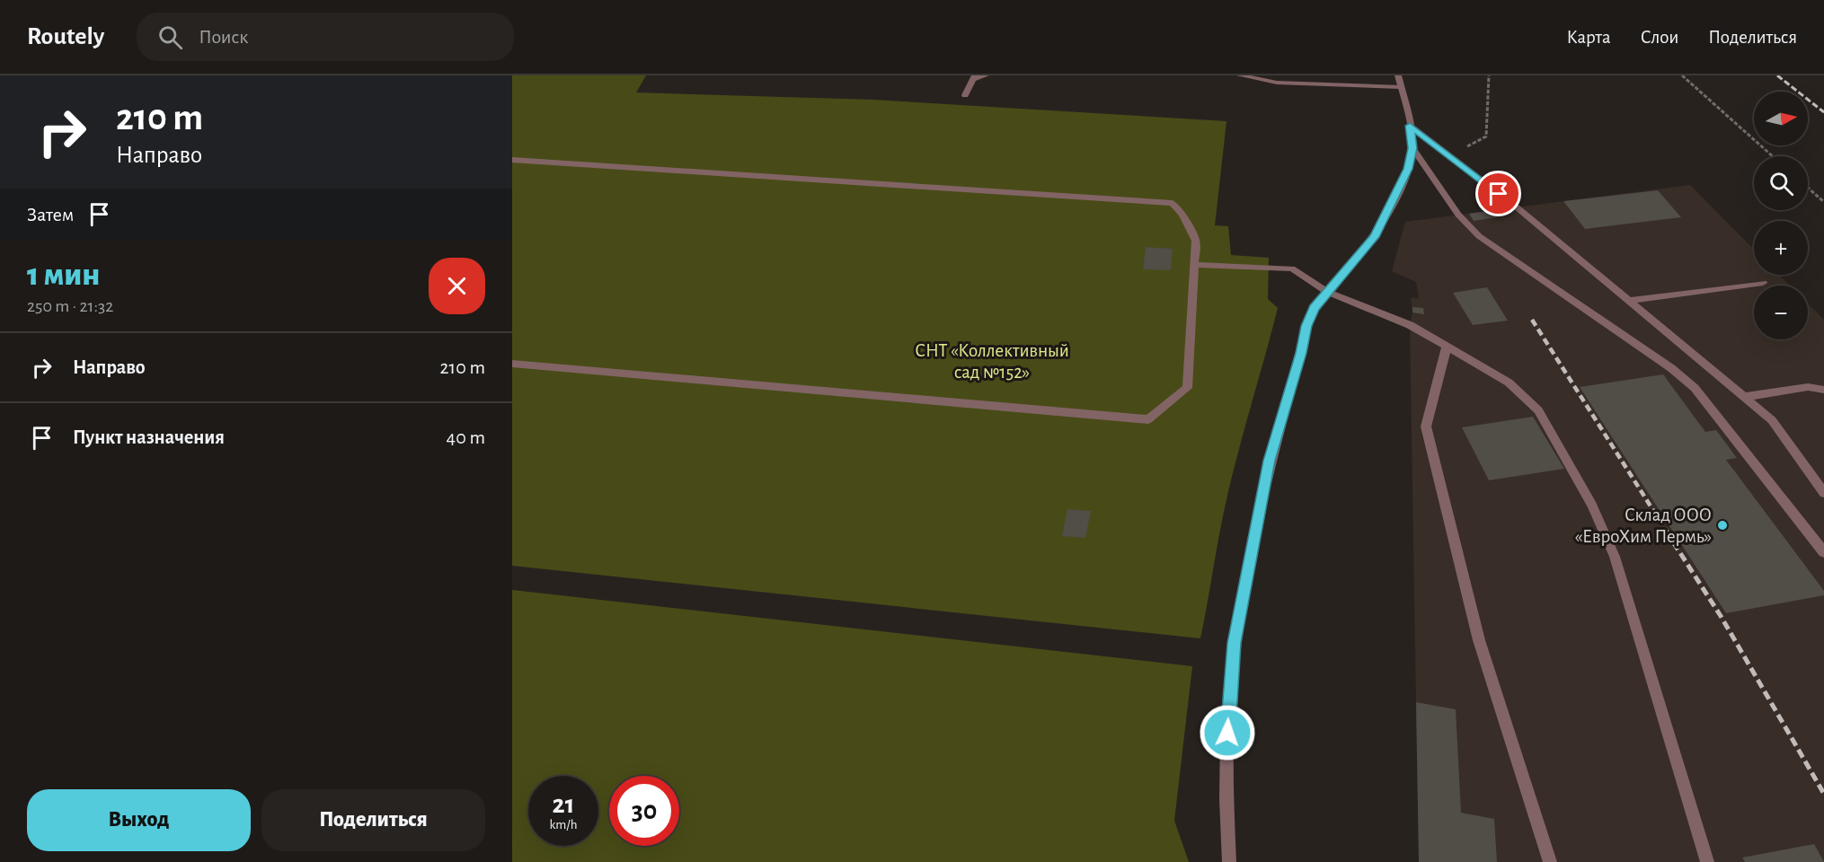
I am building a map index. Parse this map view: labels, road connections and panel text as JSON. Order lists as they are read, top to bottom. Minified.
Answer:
{"parks":["СНТ «Коллективный сад №152»"],"places":["Склад ООО «ЕвроХим Пермь»"],"north":"right","page":{"header":"Routely","search":"Поиск","nav":["Карта","Слои","Поделиться"],"turn":["210 m","Направо"],"map_buttons":["+","−"],"then":"Затем","heading":["1 мин","250 m · 21:32"],"list":[{"name":"Направо","value":"210 m"},{"name":"Пункт назначения","value":"40 m"}],"speed":"21 km/h","limit":"30","buttons":["Выход","Поделиться"]}}
